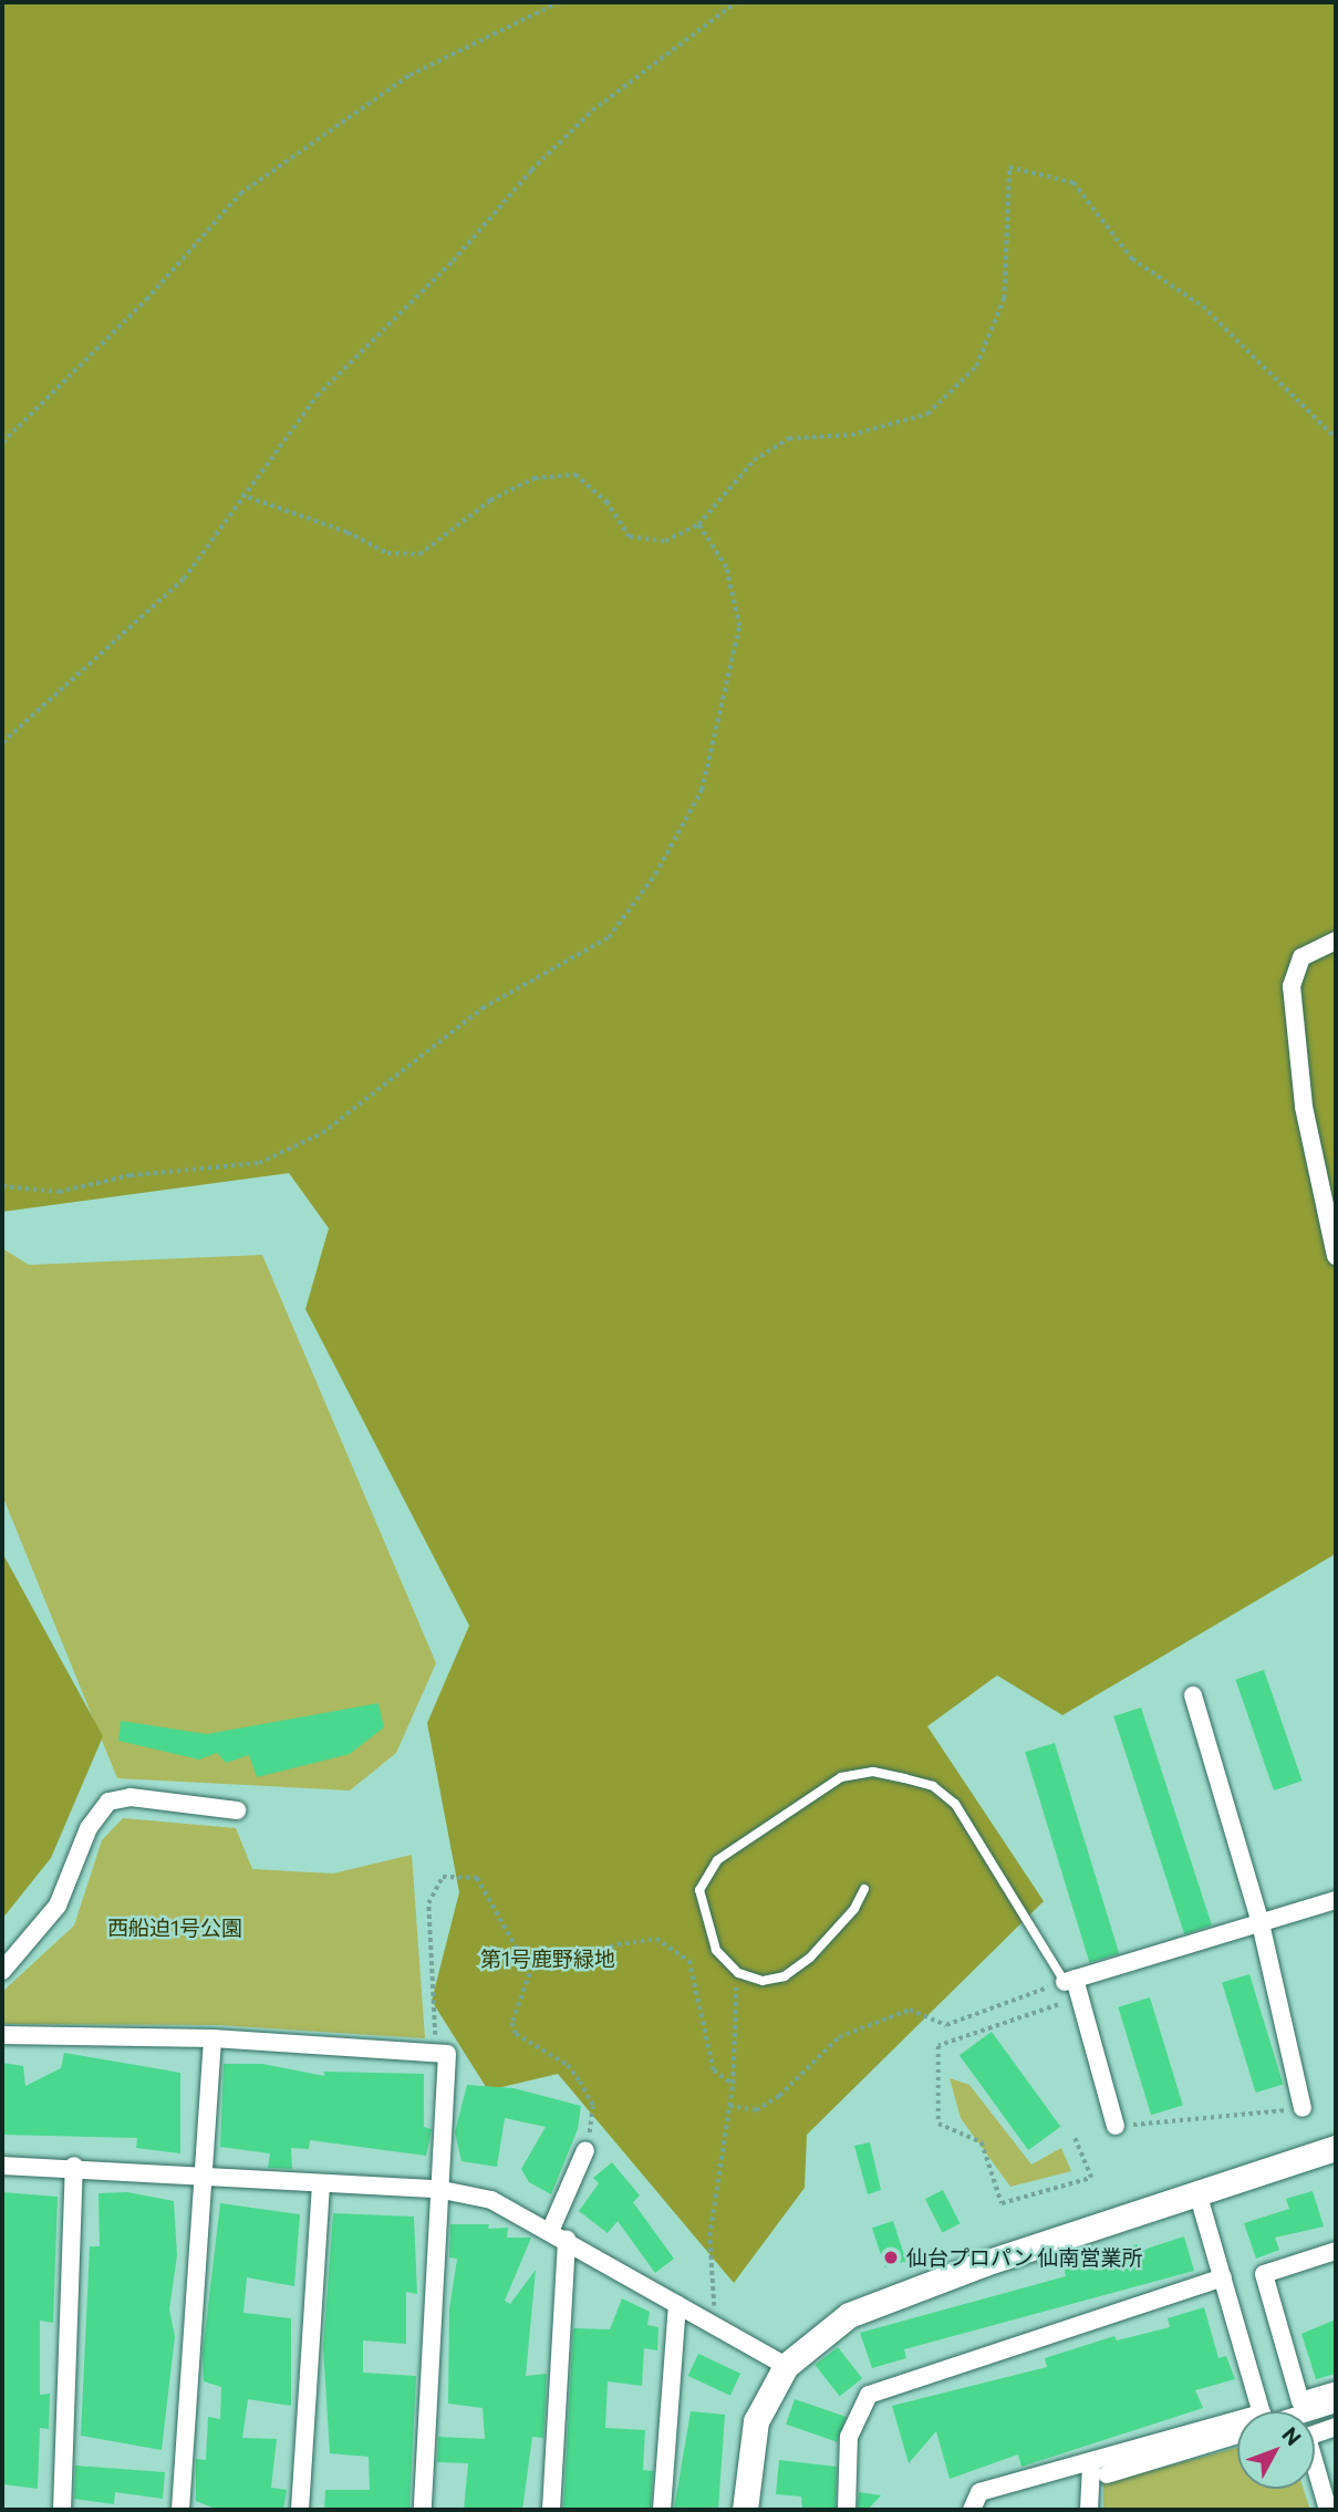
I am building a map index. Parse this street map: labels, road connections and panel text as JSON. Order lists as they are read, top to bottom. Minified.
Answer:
{"parks":["西船迫1号公園","第1号鹿野緑地"],"places":["仙台プロパン 仙南営業所"],"north":"top right"}
